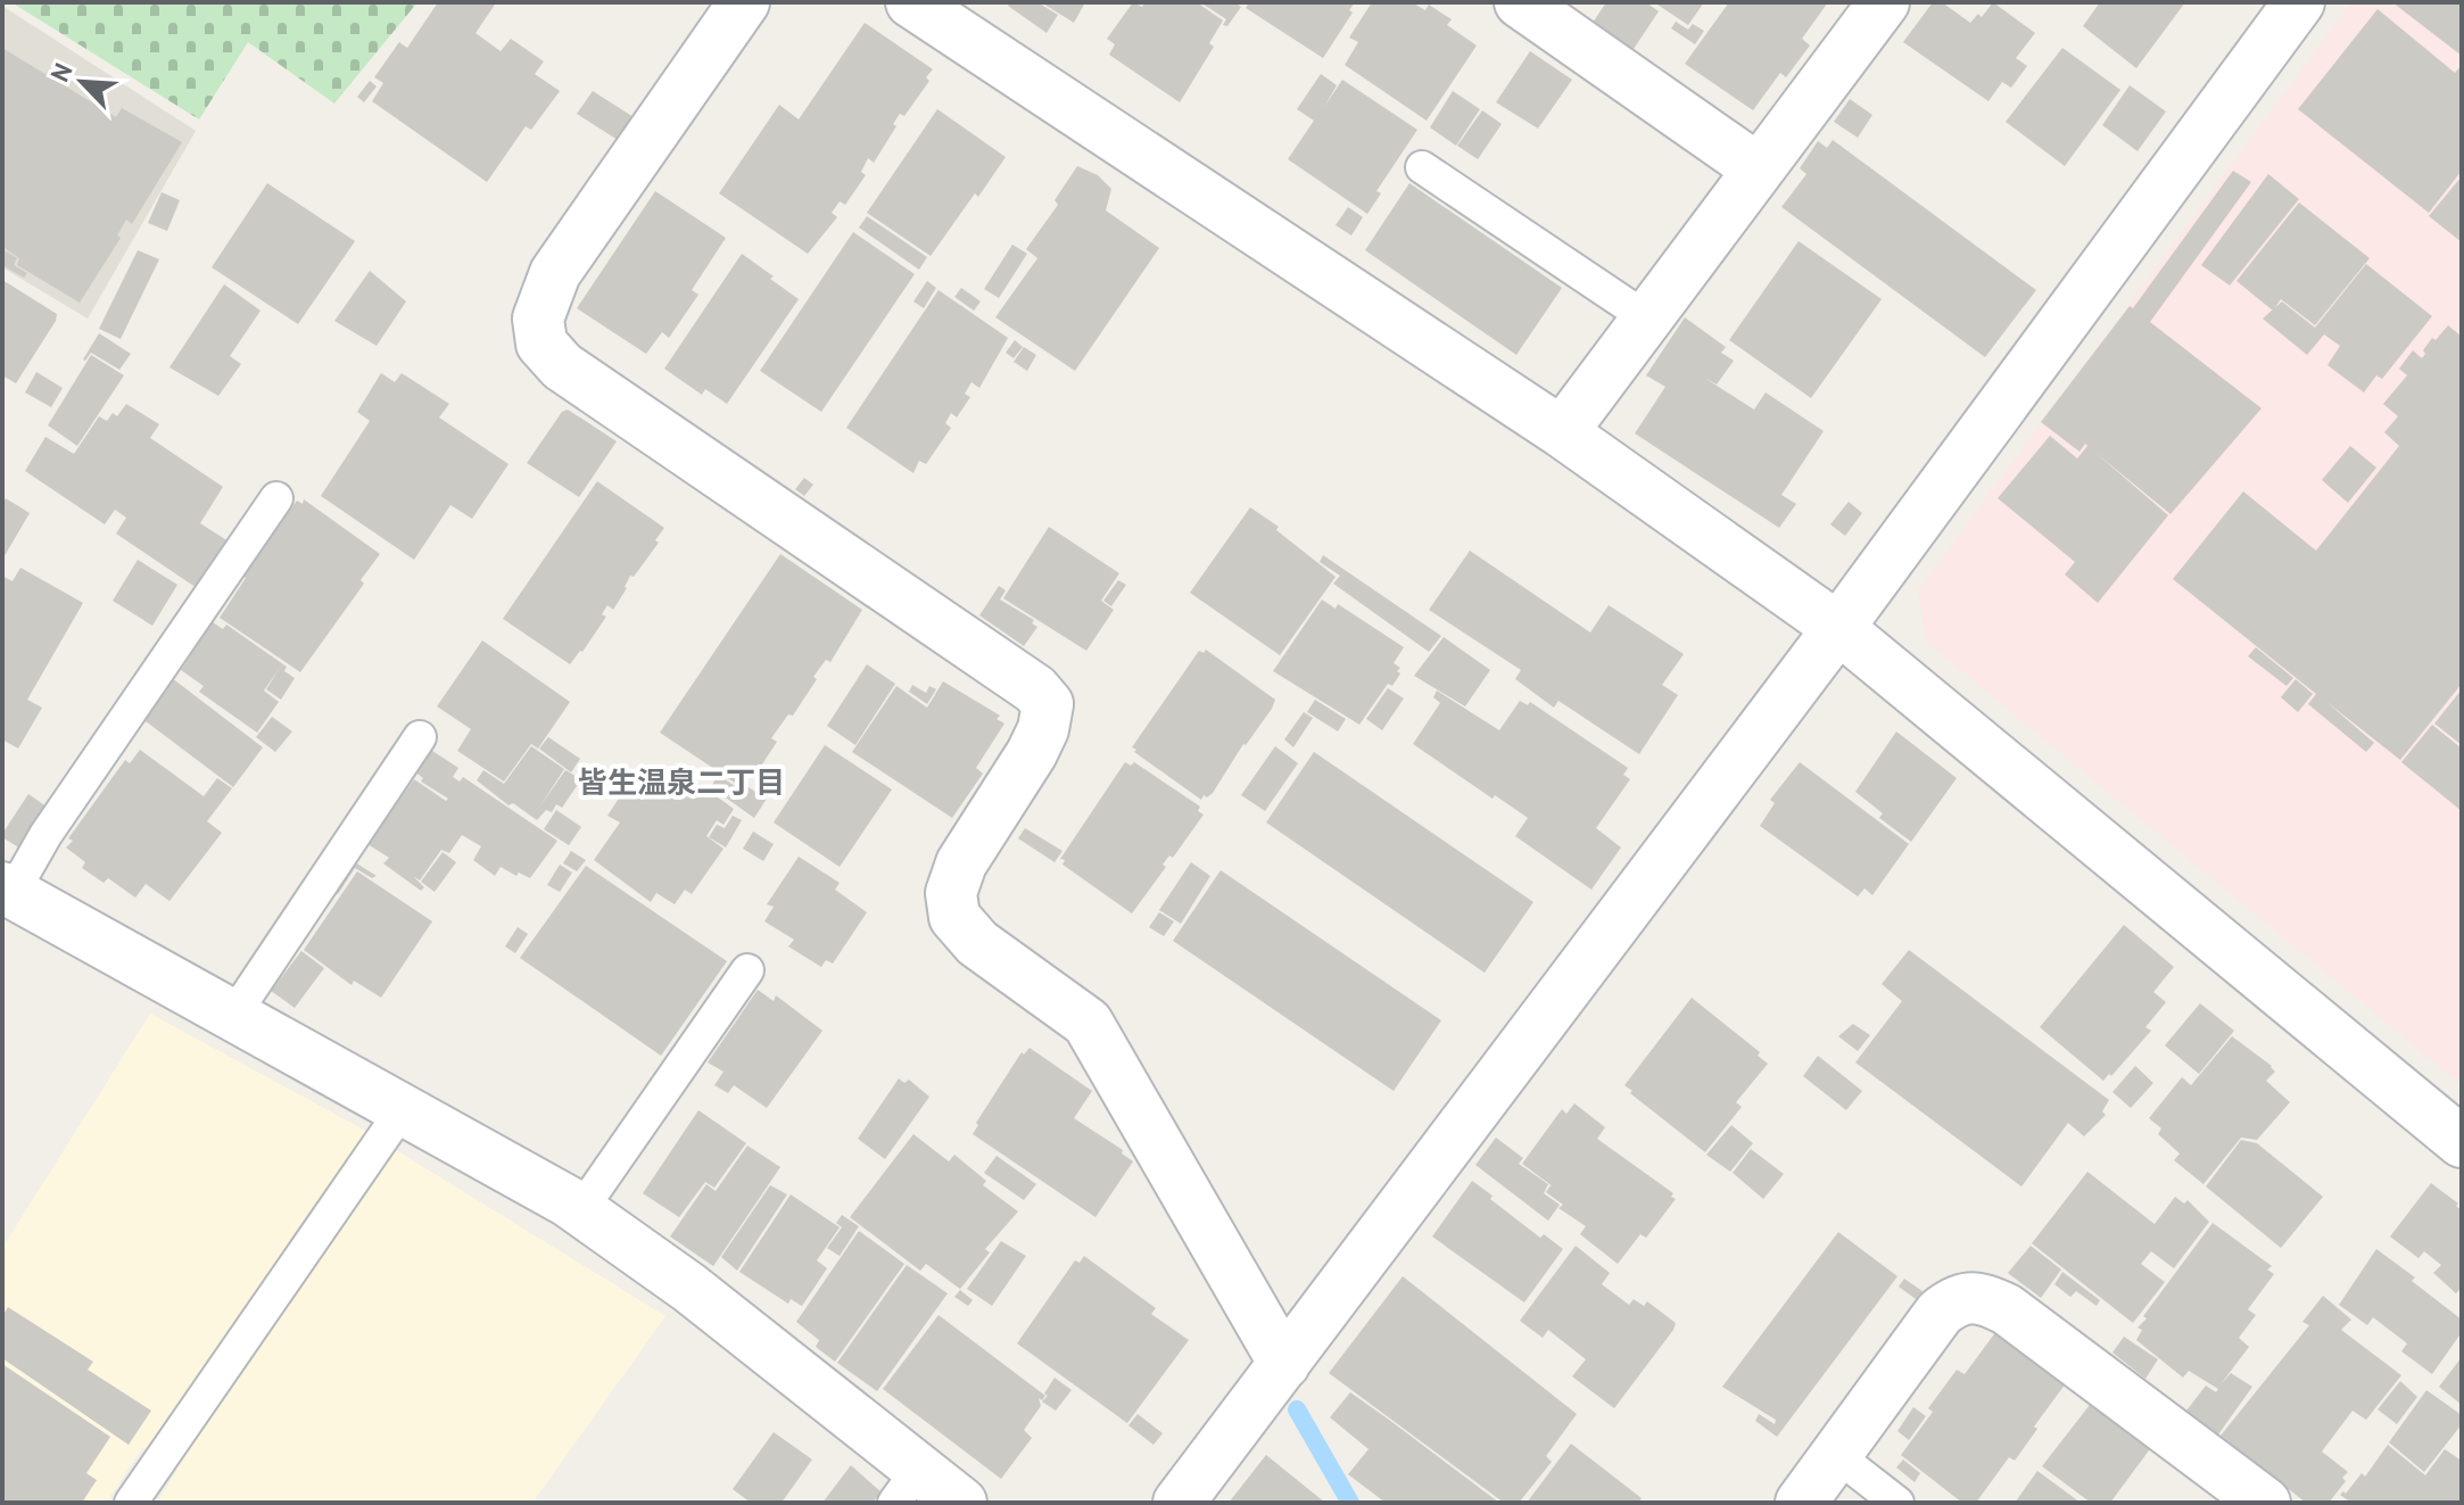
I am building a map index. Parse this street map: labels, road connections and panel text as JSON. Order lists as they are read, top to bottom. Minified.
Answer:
{"districts":["皆生温泉二丁目"],"north":"top left"}
